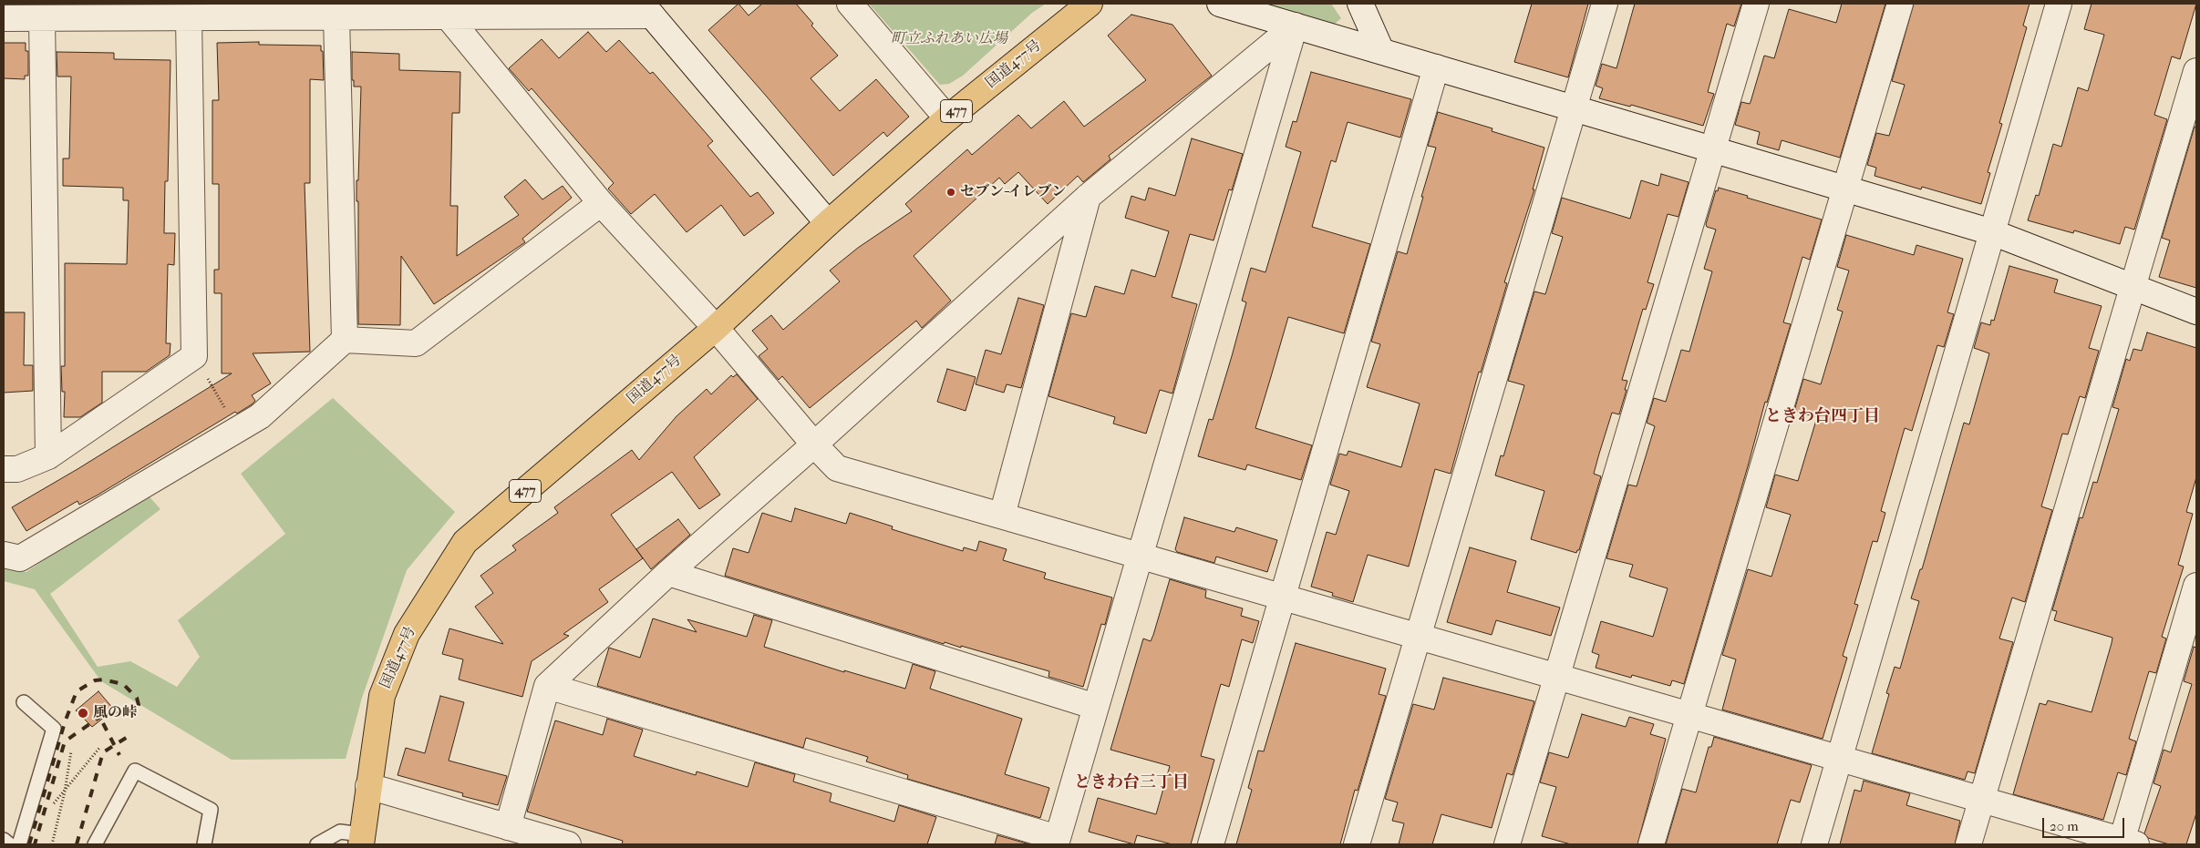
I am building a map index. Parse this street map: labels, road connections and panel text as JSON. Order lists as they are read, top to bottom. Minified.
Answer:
{"streets":{"highway":["国道477号","477"]},"districts":["ときわ台四丁目","ときわ台三丁目"],"parks":["町立ふれあい広場"],"places":["セブン-イレブン","風の峠"],"scale_bar":"20 m"}
